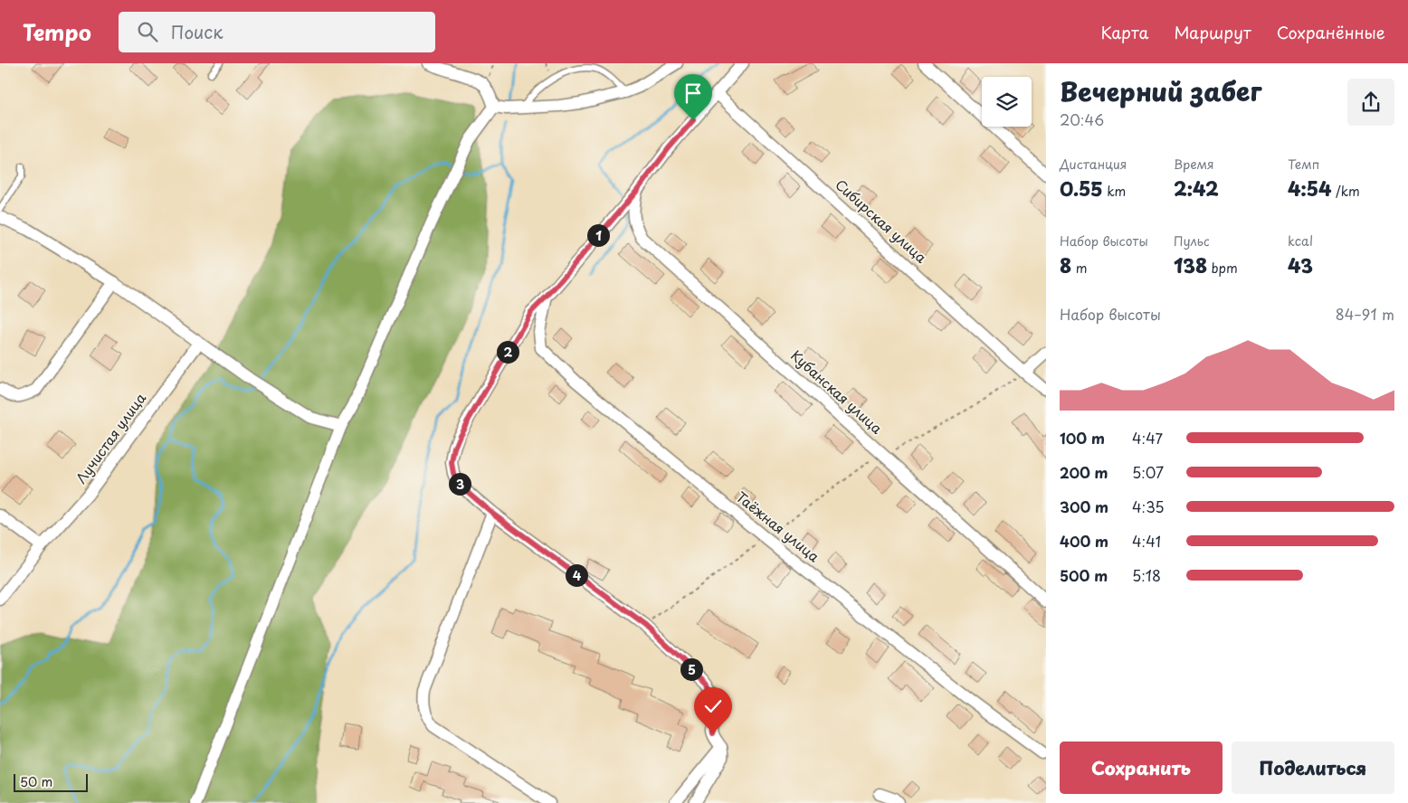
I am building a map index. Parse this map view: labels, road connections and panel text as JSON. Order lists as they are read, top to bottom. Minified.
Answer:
{"streets":{"street":["Сибирская улица","Кубанская улица","Лучистая улица","Таёжная улица"]},"scale_bar":"50 m","page":{"header":"Tempo","search":"Поиск","nav":["Карта","Маршрут","Сохранённые"],"heading":["Вечерний забег","20:46"],"stats":[["Дистанция","0.55 km"],["Время","2:42"],["Темп","4:54 /km"],["Набор высоты","8 m"],["Пульс","138 bpm"],["kcal","43"]],"pins":["1","2","3","4","5"],"chart":["Набор высоты","84–91 m"],"list":[{"name":"100 m","note":"4:47"},{"name":"200 m","note":"5:07"},{"name":"300 m","note":"4:35"},{"name":"400 m","note":"4:41"},{"name":"500 m","note":"5:18"}],"buttons":["Сохранить","Поделиться"],"scale":"50 m"}}
